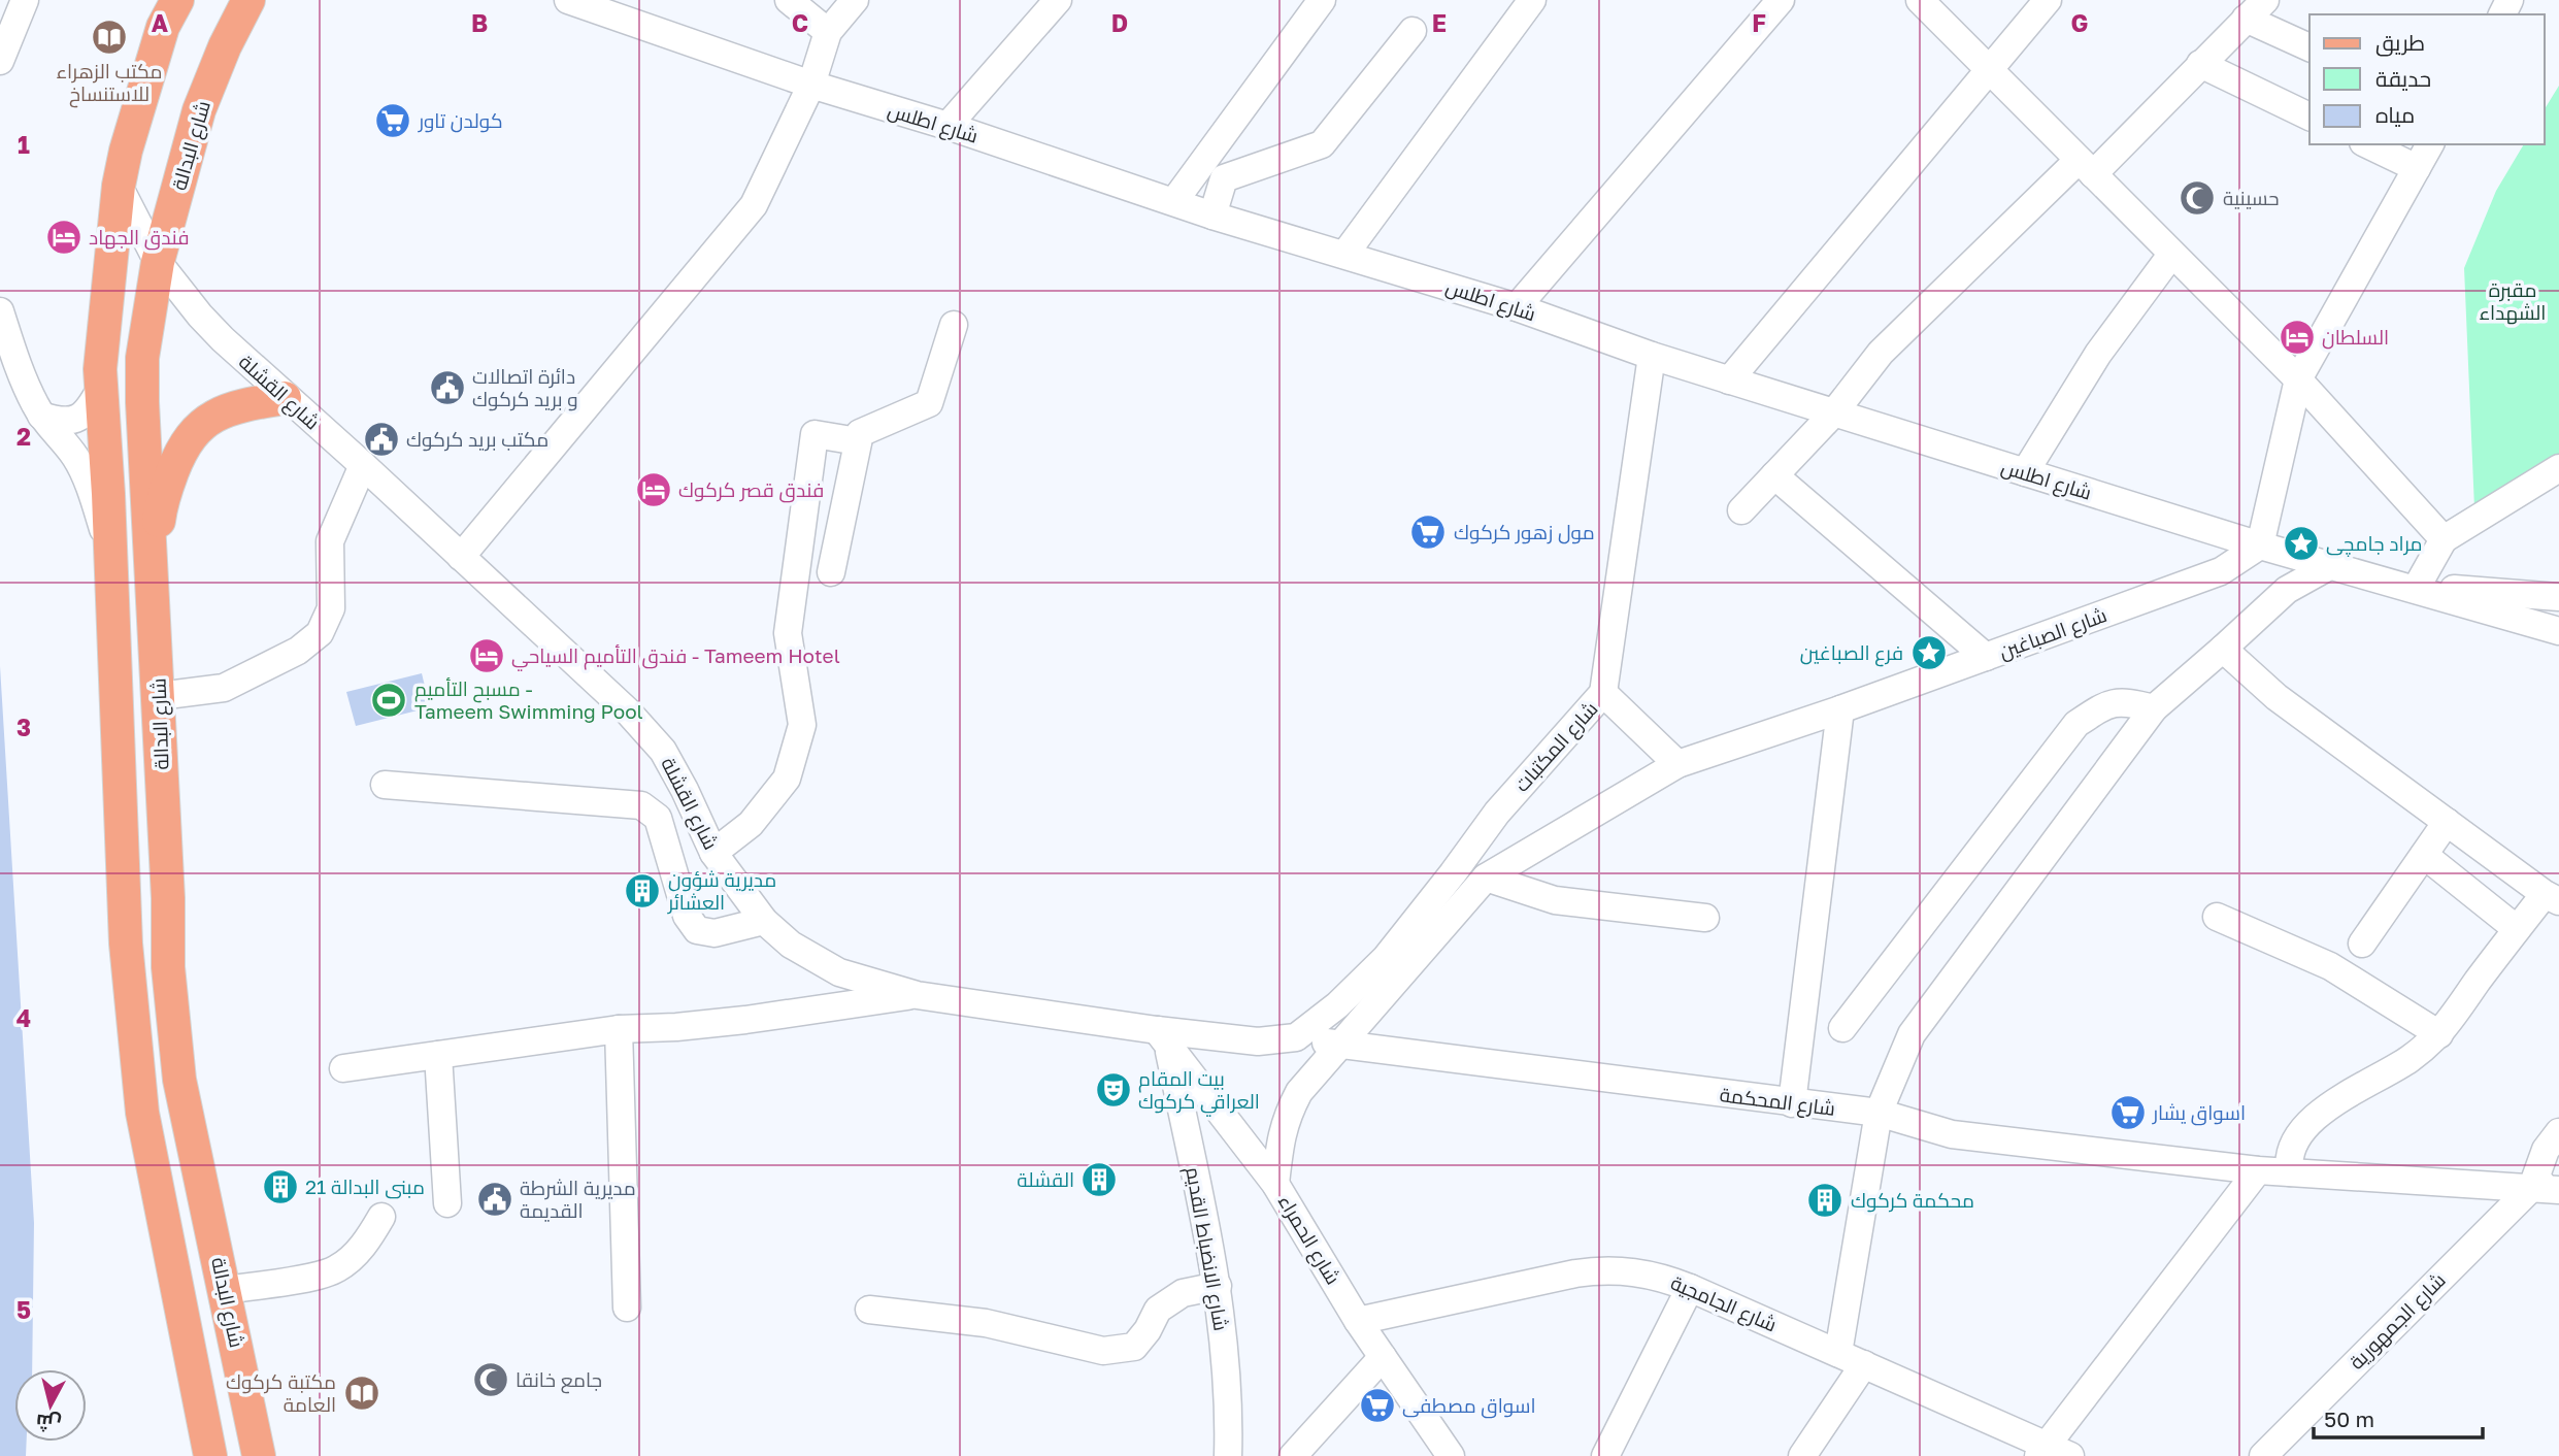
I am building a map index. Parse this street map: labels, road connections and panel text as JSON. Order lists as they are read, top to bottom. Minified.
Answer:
{"streets":{"main road":["شارع البدالة"],"street":["شارع اطلس","شارع القشلة","شارع الصباغين","شارع المكتبات","شارع المحكمة","شارع الحمراء","شارع الانضباط القديم","شارع الجامجية","شارع الجمهورية"]},"crossings":[["شارع اطلس","شارع الصباغين"],["شارع اطلس","شارع المكتبات"],["شارع البدالة","شارع القشلة"],["شارع القشلة","شارع المكتبات"],["شارع القشلة","شارع المحكمة"],["شارع القشلة","شارع الحمراء"],["شارع القشلة","شارع الانضباط القديم"],["شارع المكتبات","شارع المحكمة"],["شارع المحكمة","شارع الجمهورية"],["شارع الحمراء","شارع الانضباط القديم"],["شارع الحمراء","شارع الجامجية"]],"parks":["مقبرة الشهداء"],"places":{"library":["مكتب الزهراء للاستنساخ","مكتبة كركوك العامة"],"supermarket":["کولدن تاور","مول زهور كركوك","اسواق يشار","اسواق مصطفى"],"mosque":["حسينية","جامع خانقا"],"hotel":["فندق الجهاد","السلطان","فندق قصر كركوك","فندق التأميم السياحي - Tameem Hotel"],"public building":["دائرة اتصالات و بريد كركوك","مكتب بريد كركوك","مديرية الشرطة القديمة"],"place":["مراد جامچی","فرع الصباغين"],"sports":["مسبح التأميم - Tameem Swimming Pool"],"building":["مديرية شؤون العشائر","القشلة","مبنى البدالة 21","محكمة كركوك"],"theatre":["بيت المقام العراقي كركوك"]},"legend":["طريق","حديقة","مياه"],"scale_bar":"50 m","north":"bottom","grid":{"columns":["A","B","C","D","E","F","G"],"rows":["1","2","3","4","5"]}}
